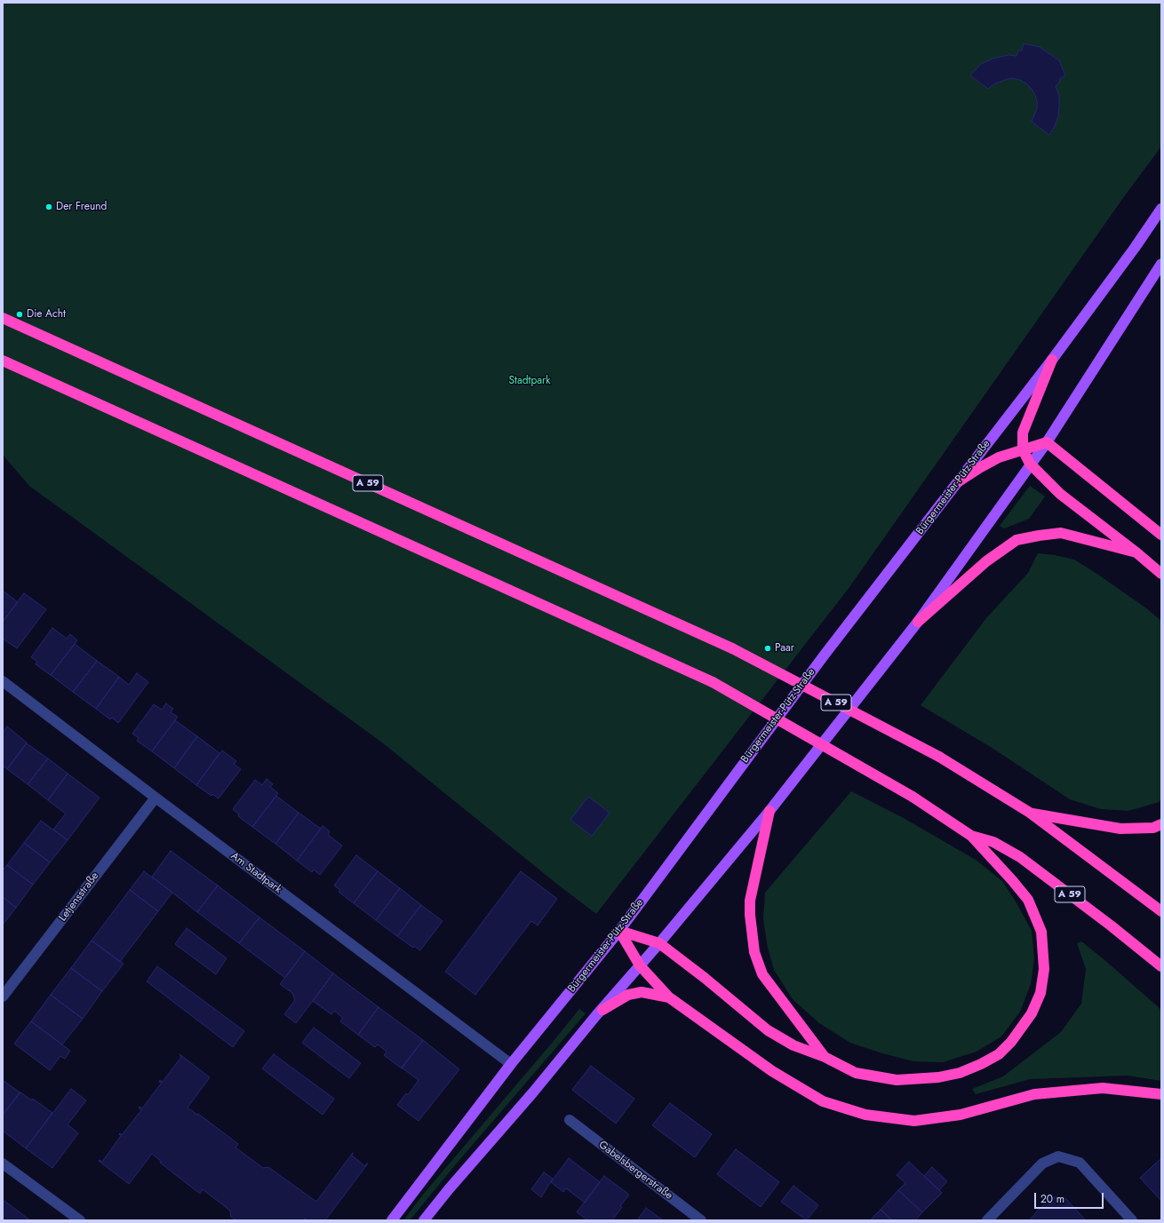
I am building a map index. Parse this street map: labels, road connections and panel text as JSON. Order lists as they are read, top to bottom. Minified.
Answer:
{"streets":{"highway":["A 59"],"main road":["Bürgermeister-Pütz-Straße"],"street":["Am Stadtpark","Letjensstraße","Gabelsbergerstraße"]},"crossings":[["Bürgermeister-Pütz-Straße","Am Stadtpark"],["Am Stadtpark","Letjensstraße"]],"parks":["Stadtpark"],"places":["Der Freund","Die Acht","Paar"],"scale_bar":"20 m"}
